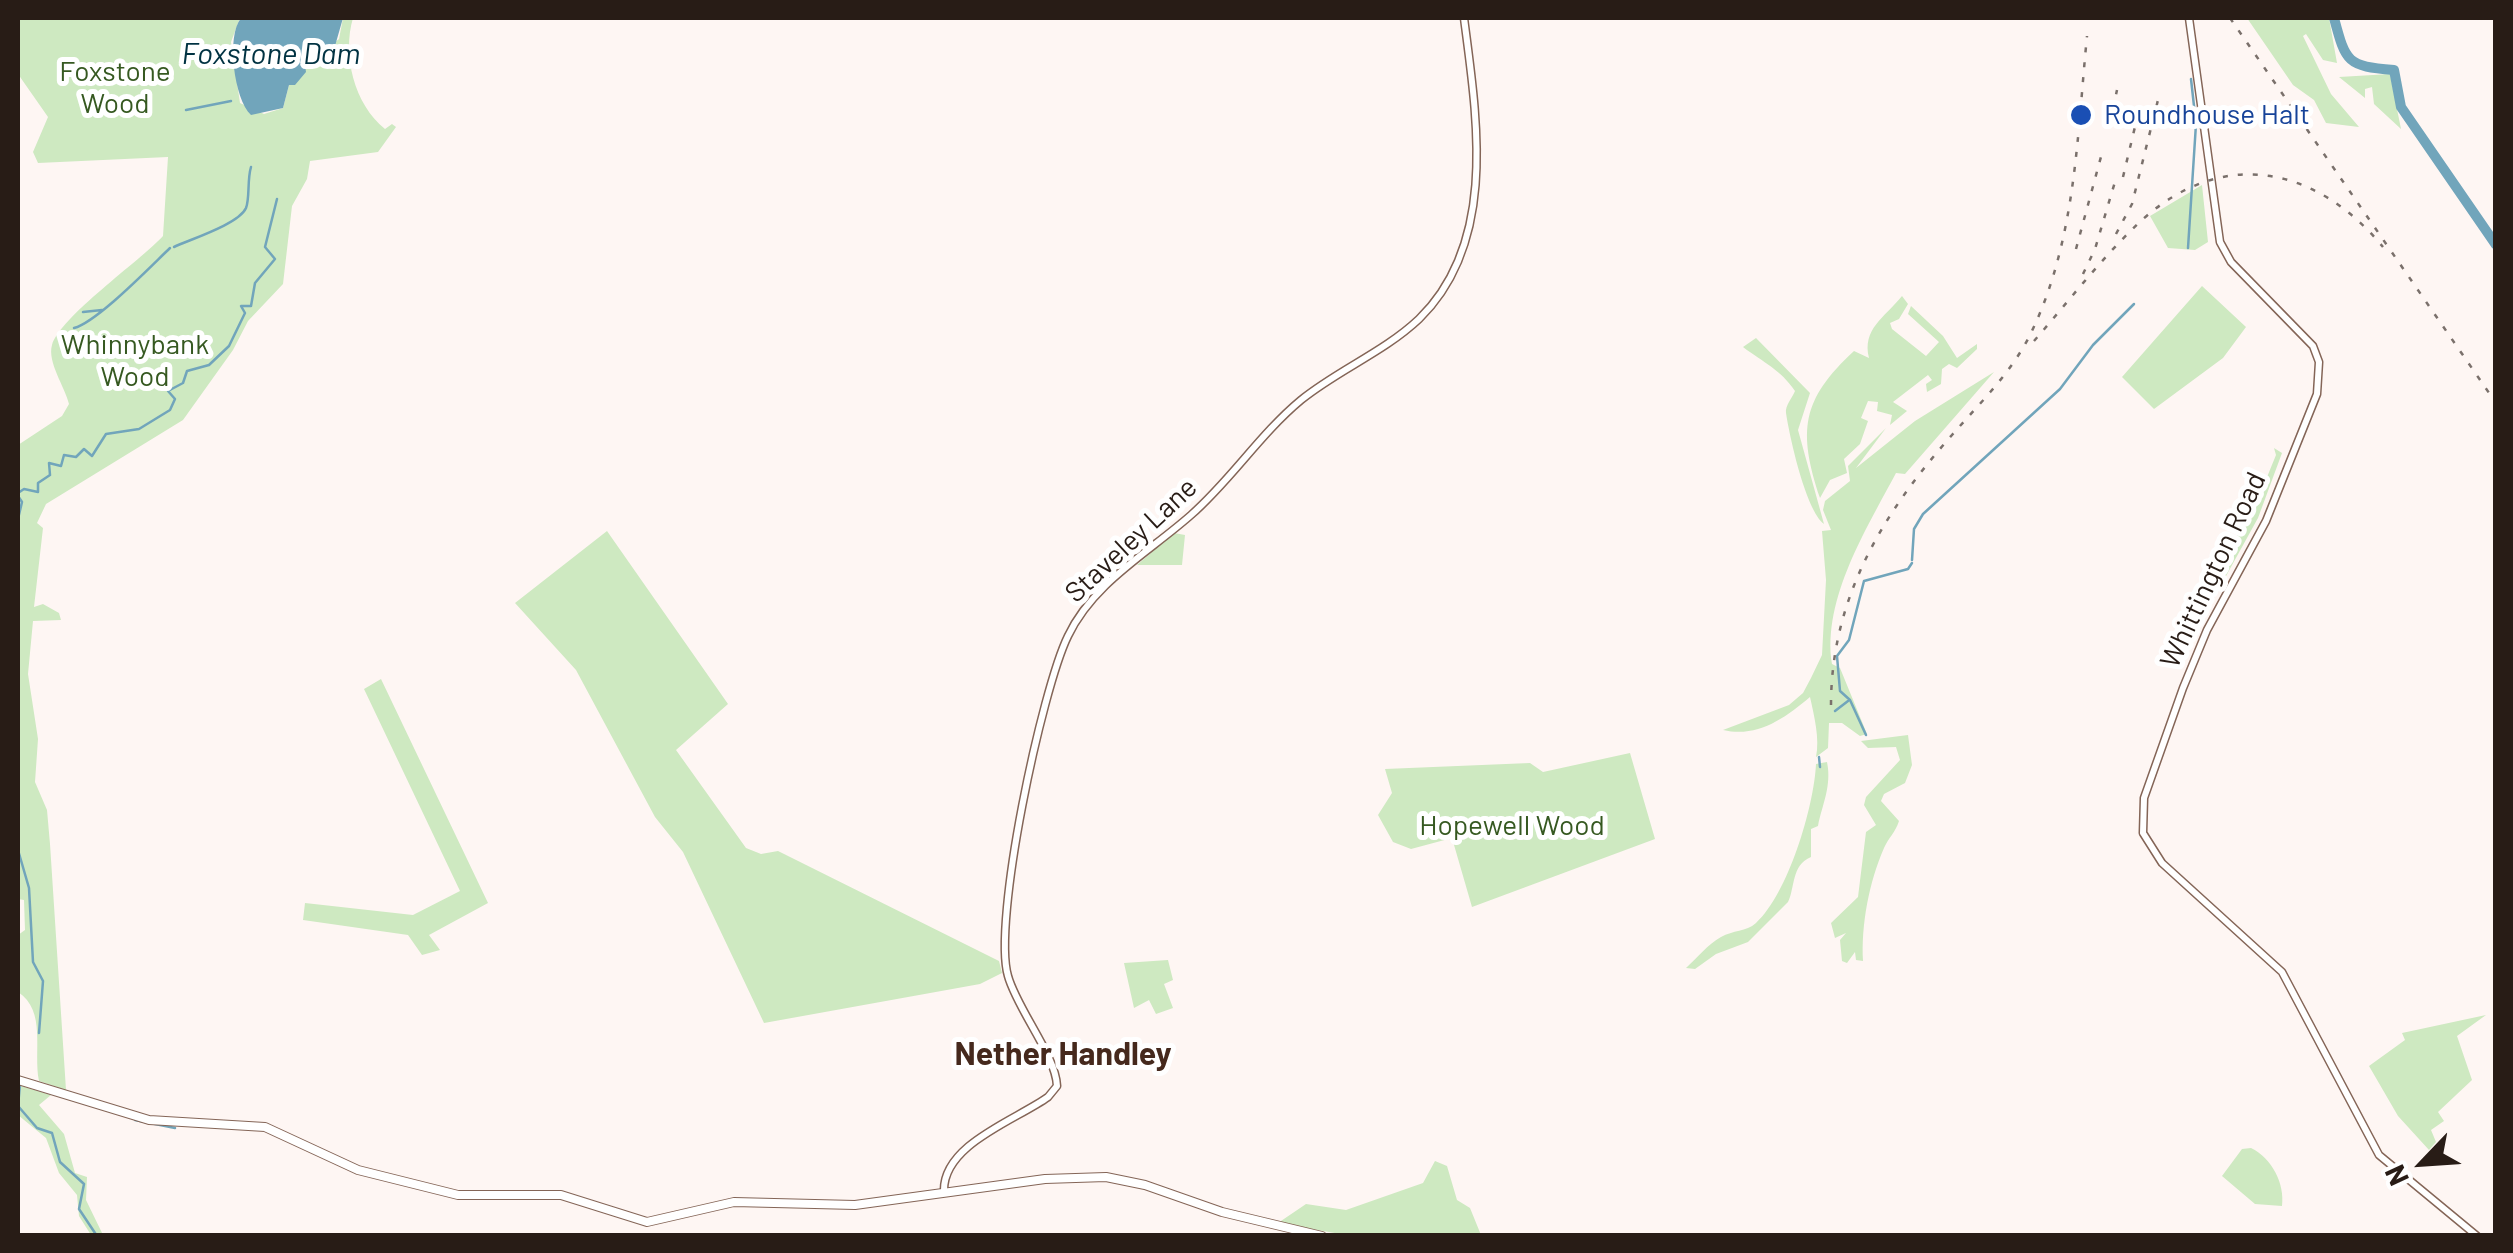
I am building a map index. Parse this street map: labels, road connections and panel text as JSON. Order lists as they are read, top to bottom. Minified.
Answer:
{"streets":{"street":["Staveley Lane","Whittington Road"]},"districts":["Nether Handley"],"water":["Foxstone Dam"],"parks":["Foxstone Wood","Whinnybank Wood","Hopewell Wood"],"places":["Roundhouse Halt"],"north":"bottom left"}
